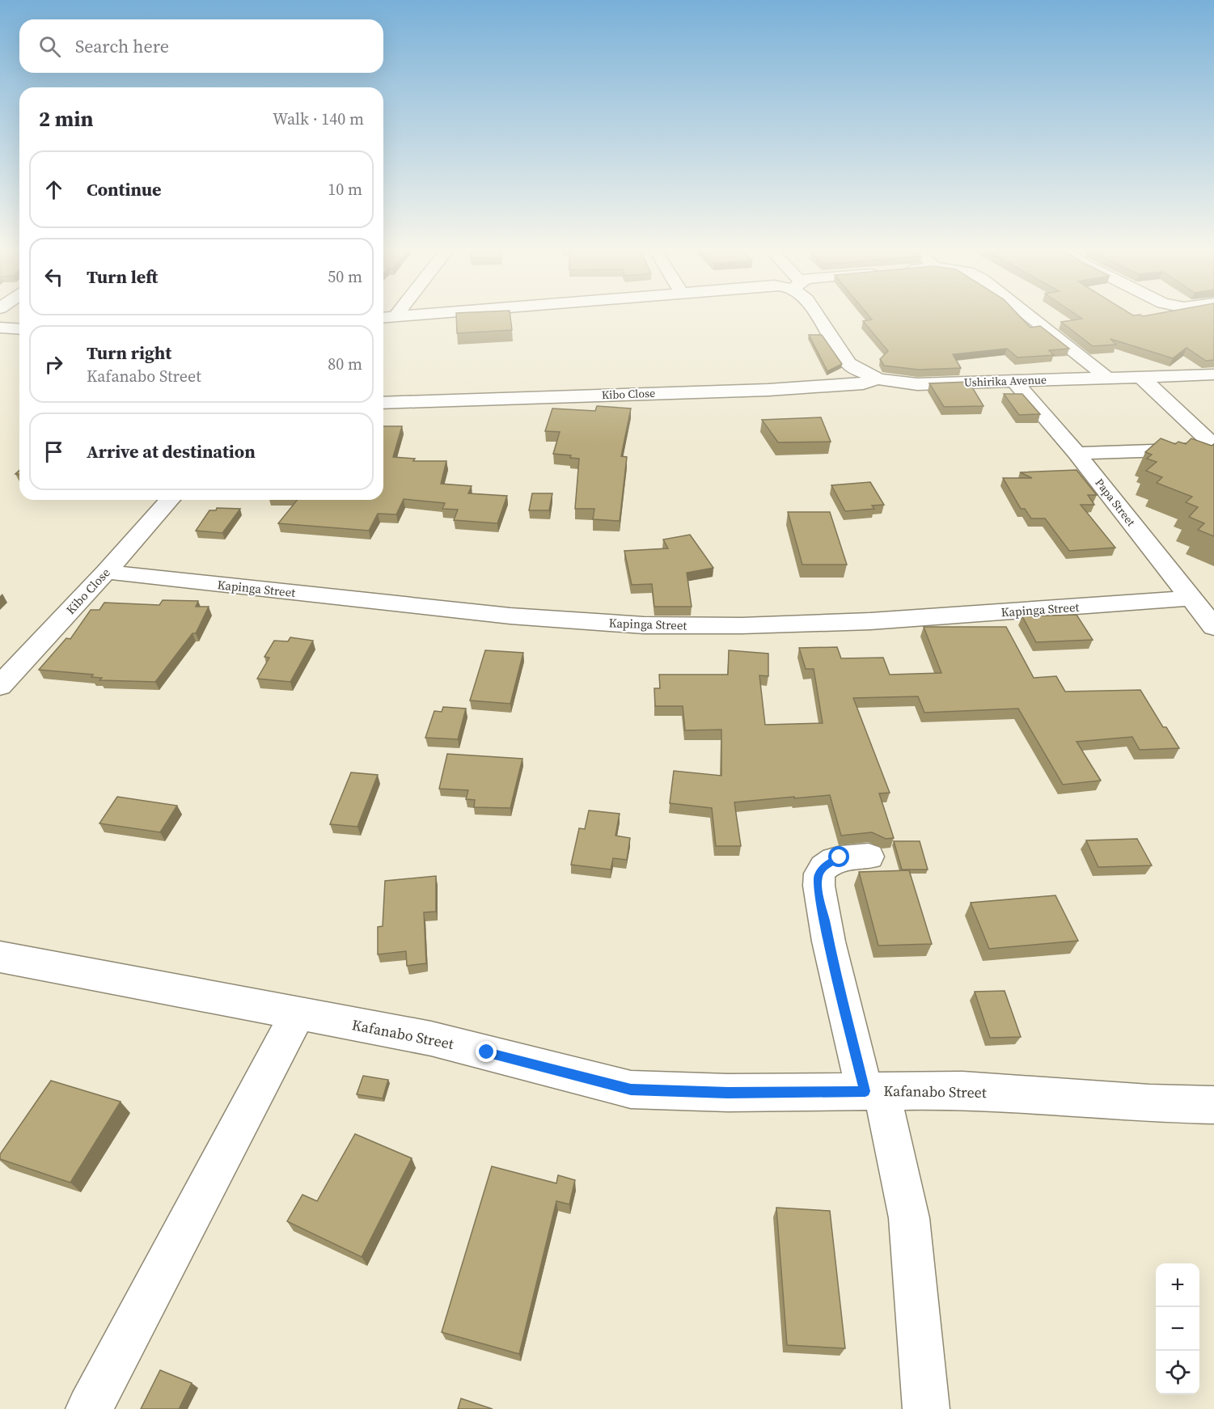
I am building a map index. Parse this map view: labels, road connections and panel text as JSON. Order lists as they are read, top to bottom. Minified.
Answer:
{"streets":{"street":["Ushirika Avenue","Kibo Close","Papa Street","Kapinga Street","Kafanabo Street"]},"crossings":[["Ushirika Avenue","Kibo Close"],["Ushirika Avenue","Papa Street"],["Kibo Close","Kapinga Street"],["Papa Street","Kapinga Street"]],"page":{"search":"Search here","heading":["2 min","Walk · 140 m"],"list":[["Continue","10 m"],["Turn left","50 m"],["Turn right","Kafanabo Street","80 m"],"Arrive at destination"],"map_buttons":["+","−"]}}
